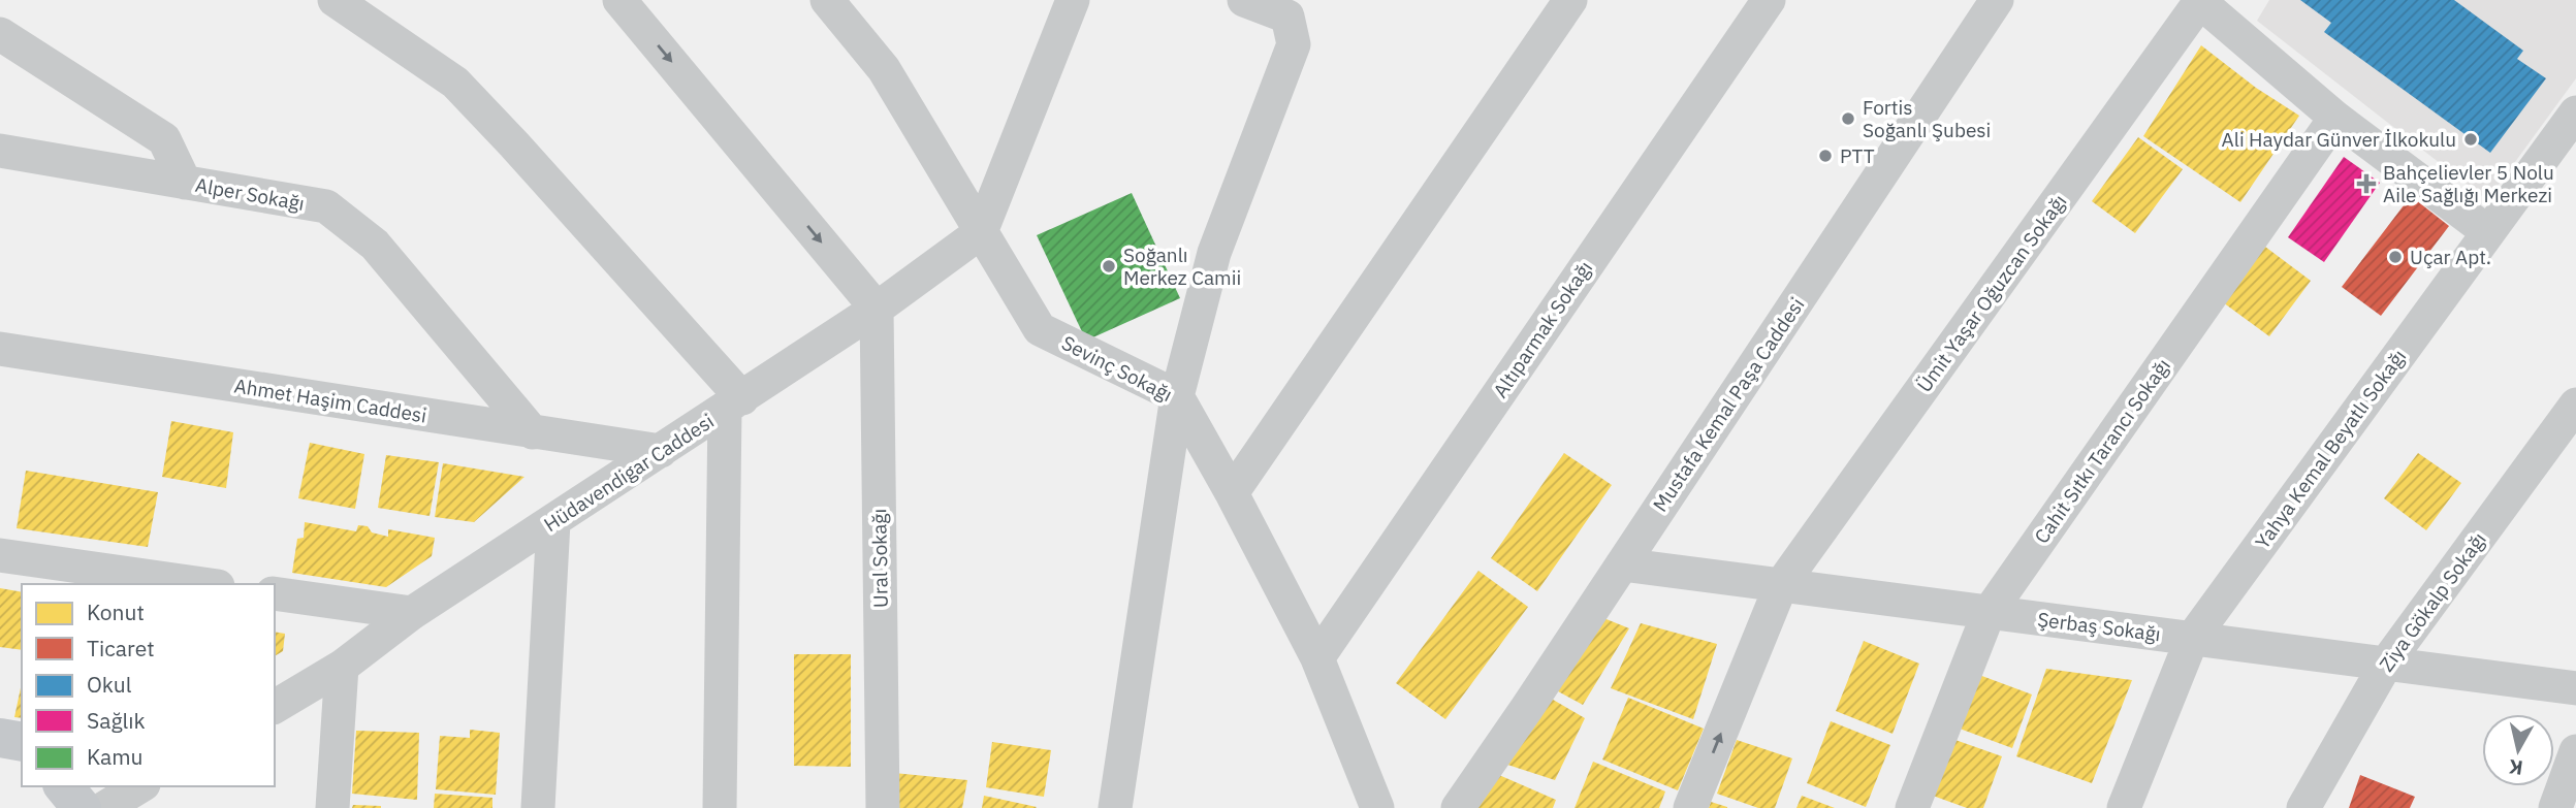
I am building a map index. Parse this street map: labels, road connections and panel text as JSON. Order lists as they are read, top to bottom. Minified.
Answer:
{"streets":{"street":["Alper Sokağı","Ümit Yaşar Oğuzcan Sokağı","Altıparmak Sokağı","Sevinç Sokağı","Ahmet Haşim Caddesi","Mustafa Kemal Paşa Caddesi","Yahya Kemal Beyatlı Sokağı","Cahit Sıtkı Tarancı Sokağı","Hüdavendigar Caddesi","Ural Sokağı","Ziya Gökalp Sokağı","Şerbaş Sokağı"]},"crossings":[["Alper Sokağı","Ahmet Haşim Caddesi"],["Ümit Yaşar Oğuzcan Sokağı","Şerbaş Sokağı"],["Altıparmak Sokağı","Sevinç Sokağı"],["Sevinç Sokağı","Hüdavendigar Caddesi"],["Ahmet Haşim Caddesi","Hüdavendigar Caddesi"],["Mustafa Kemal Paşa Caddesi","Şerbaş Sokağı"],["Yahya Kemal Beyatlı Sokağı","Şerbaş Sokağı"],["Cahit Sıtkı Tarancı Sokağı","Şerbaş Sokağı"],["Hüdavendigar Caddesi","Ural Sokağı"],["Ziya Gökalp Sokağı","Şerbaş Sokağı"]],"places":{"other":["Fortis Soğanlı Şubesi","Ali Haydar Günver İlkokulu","PTT","Uçar Apt.","Soğanlı Merkez Camii"],"health":["Bahçelievler 5 Nolu Aile Sağlığı Merkezi"]},"legend":["Konut","Ticaret","Okul","Sağlık","Kamu"],"north":"bottom"}
